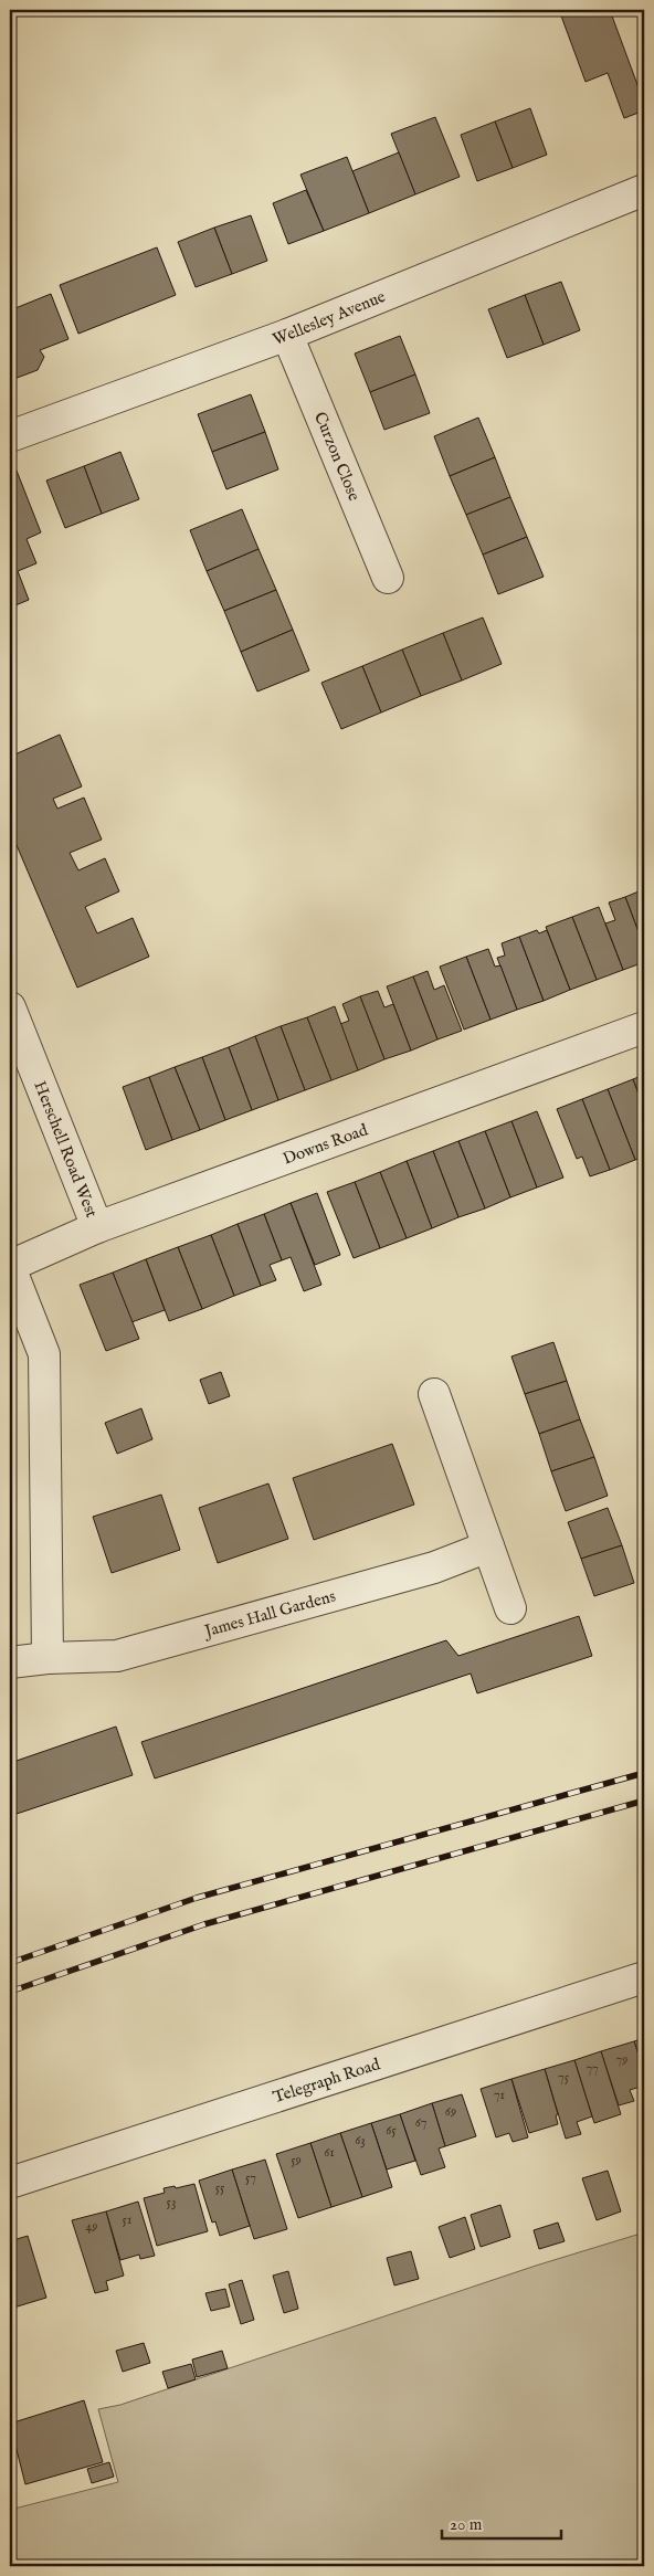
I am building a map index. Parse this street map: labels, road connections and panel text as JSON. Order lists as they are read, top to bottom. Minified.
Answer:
{"streets":{"street":["Wellesley Avenue","Curzon Close","Downs Road","Herschell Road West","James Hall Gardens","Telegraph Road"]},"crossings":[["Wellesley Avenue","Curzon Close"],["Downs Road","Herschell Road West"]],"house_numbers":["79","77","75","71","69","67","65","63","61","59","57","55","53","51","49"],"scale_bar":"20 m"}
